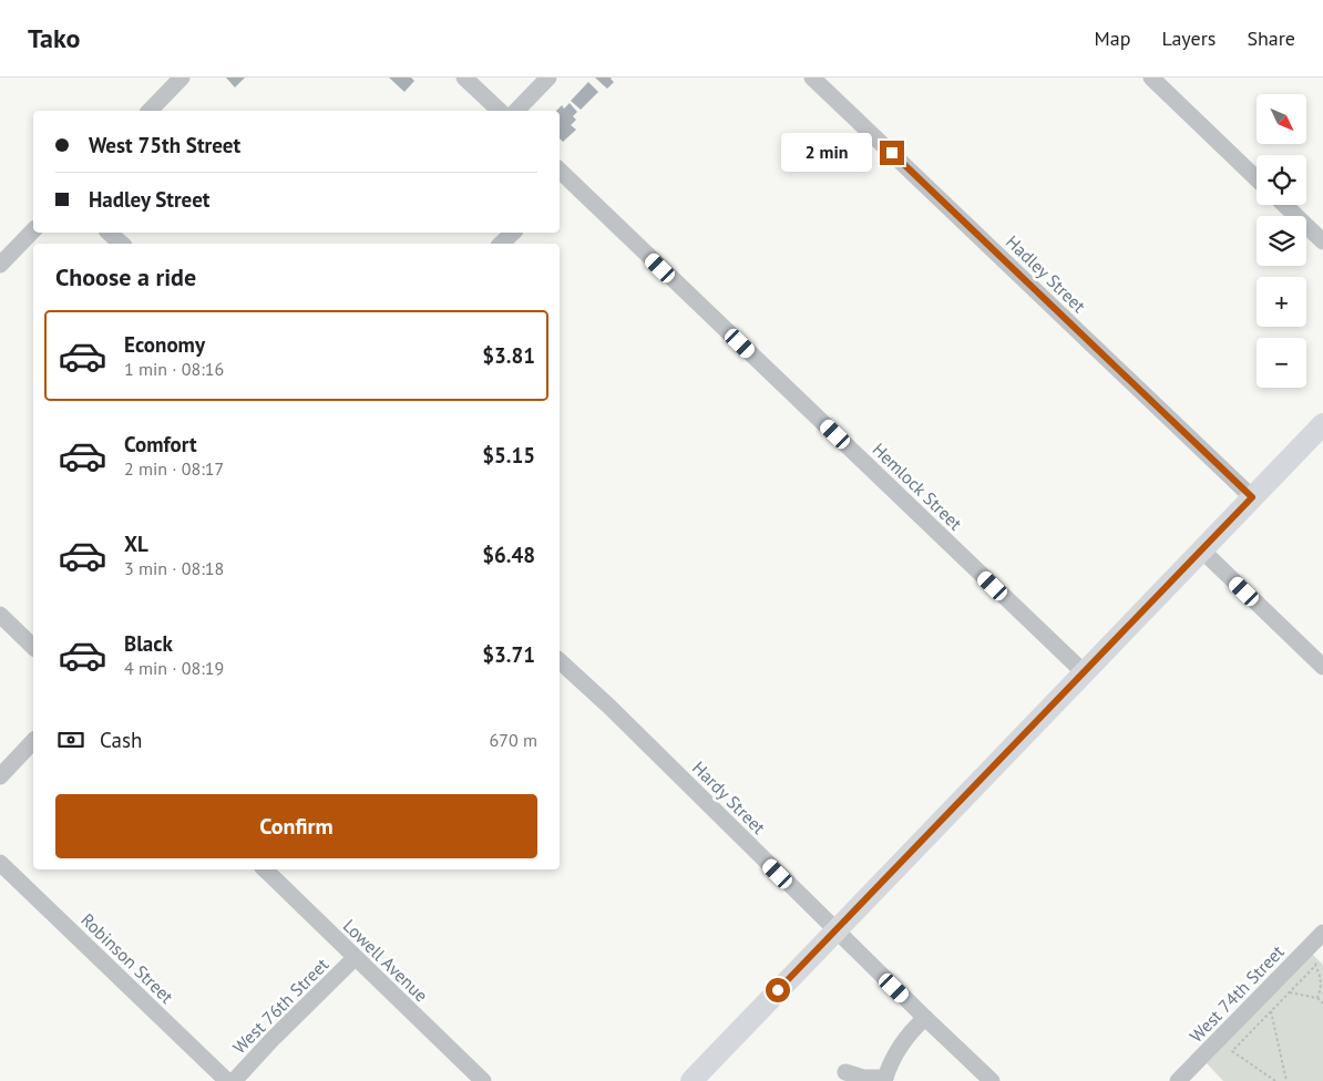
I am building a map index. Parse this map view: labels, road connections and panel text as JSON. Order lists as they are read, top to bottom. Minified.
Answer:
{"streets":{"street":["Hadley Street","Hemlock Street","Hardy Street","Robinson Street","Lowell Avenue","West 74th Street","West 76th Street"]},"crossings":[["Lowell Avenue","West 76th Street"]],"north":"bottom right","page":{"header":"Tako","nav":["Map","Layers","Share"],"map_buttons":["+","−"],"banner":["West 75th Street","Hadley Street"],"bubble":"2 min","heading":"Choose a ride","list":[{"name":"Economy","note":"1 min · 08:16","value":"$3.81"},{"name":"Comfort","note":"2 min · 08:17","value":"$5.15"},{"name":"XL","note":"3 min · 08:18","value":"$6.48"},{"name":"Black","note":"4 min · 08:19","value":"$3.71"}],"pay":["Cash","670 m"],"buttons":"Confirm"}}
